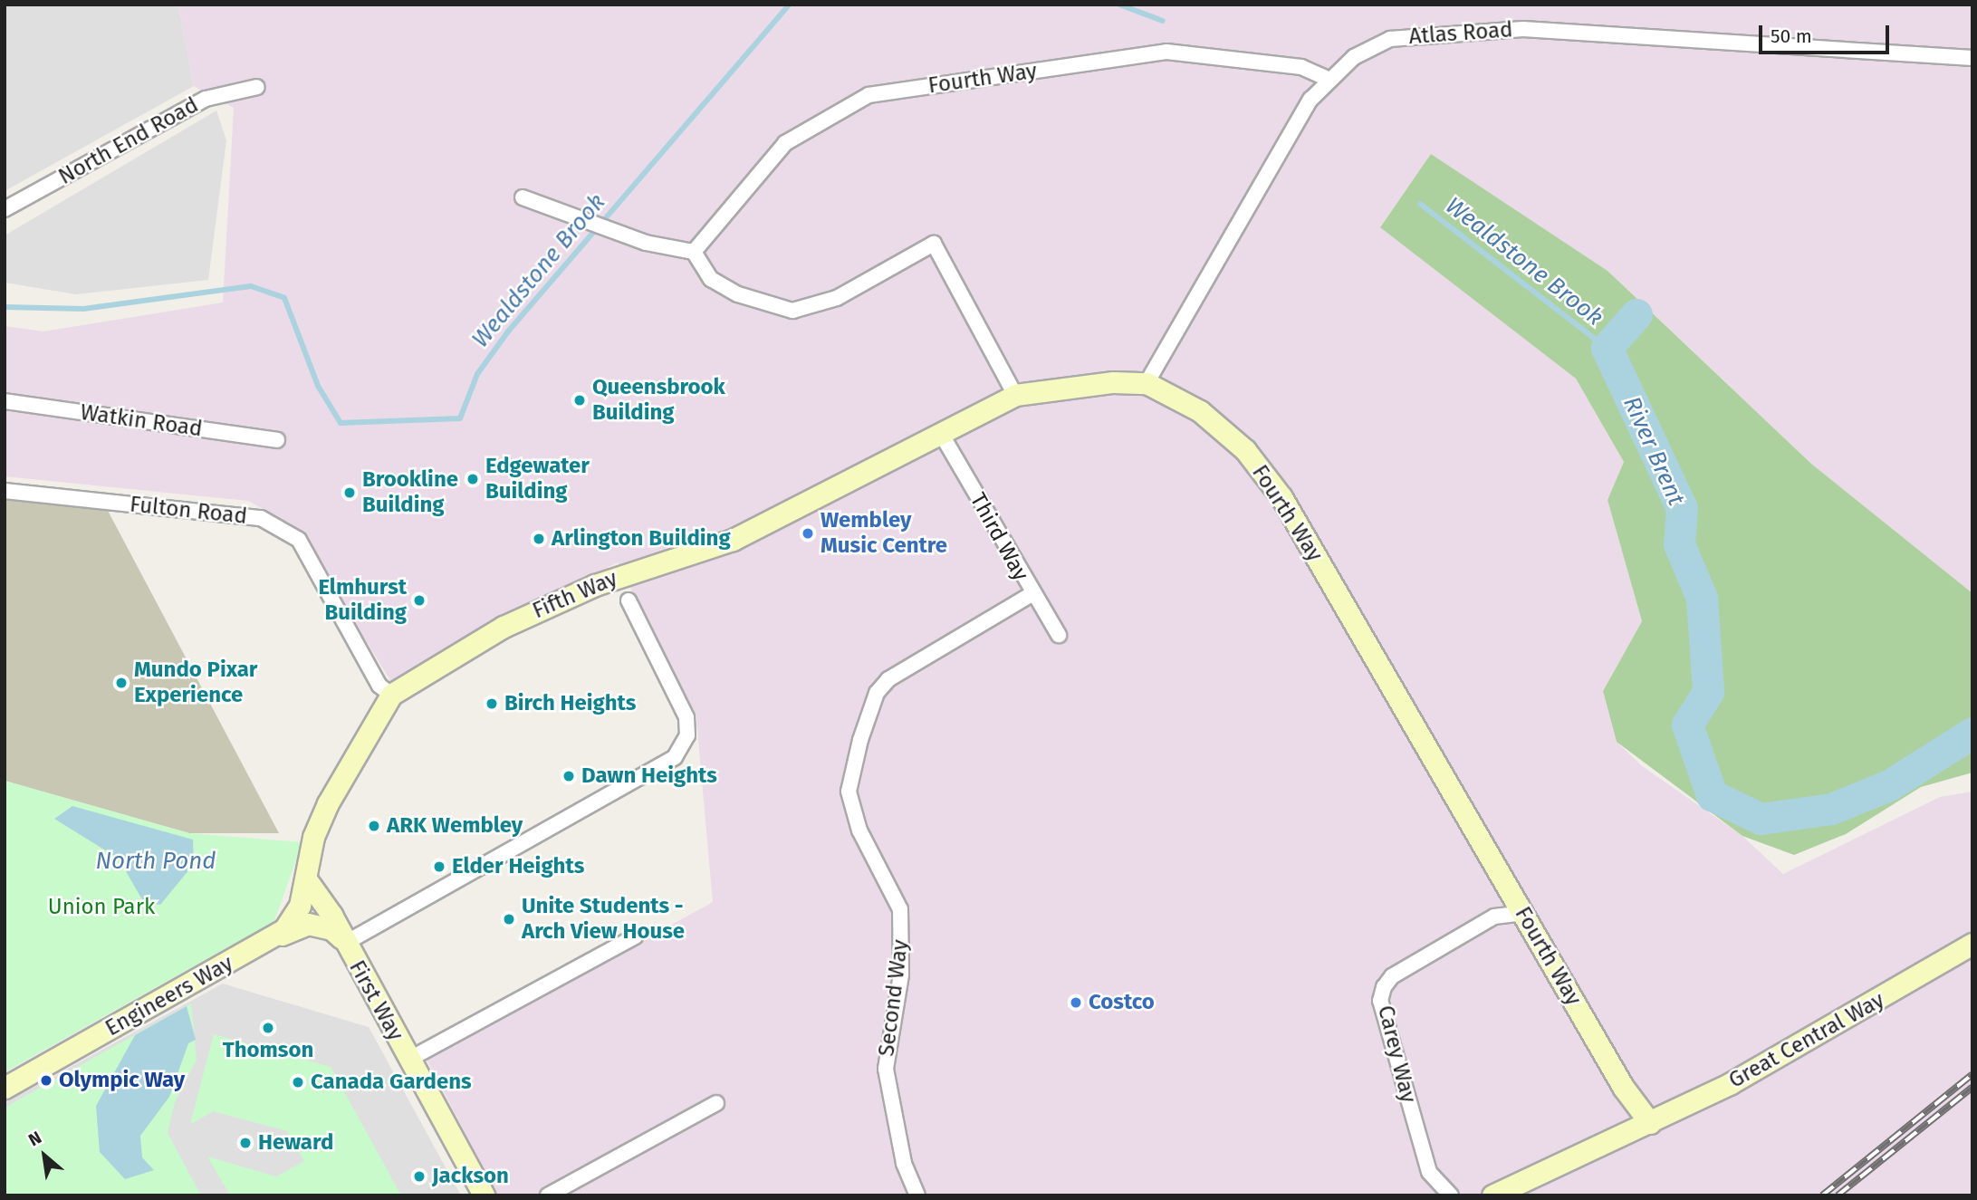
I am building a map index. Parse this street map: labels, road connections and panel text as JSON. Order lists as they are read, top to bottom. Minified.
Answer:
{"streets":{"main road":["Fourth Way","Fifth Way","Engineers Way","First Way","Great Central Way"],"street":["Atlas Road","North End Road","Watkin Road","Fulton Road","Third Way","Second Way","Carey Way"]},"crossings":[["Atlas Road","Fourth Way"],["Fourth Way","Fifth Way"],["Fourth Way","Great Central Way"],["Fourth Way","Carey Way"],["Fulton Road","Fifth Way"],["Third Way","Fifth Way"],["Third Way","Second Way"],["Fifth Way","Engineers Way"]],"water":["Wealdstone Brook","River Brent","North Pond"],"parks":["Union Park"],"places":["Queensbrook Building","Edgewater Building","Brookline Building","Wembley Music Centre","Arlington Building","Elmhurst Building","Mundo Pixar Experience","Birch Heights","Dawn Heights","ARK Wembley","Elder Heights","Unite Students - Arch View House","Costco","Thomson","Olympic Way","Canada Gardens","Heward","Jackson"],"scale_bar":"50 m","north":"top left"}
